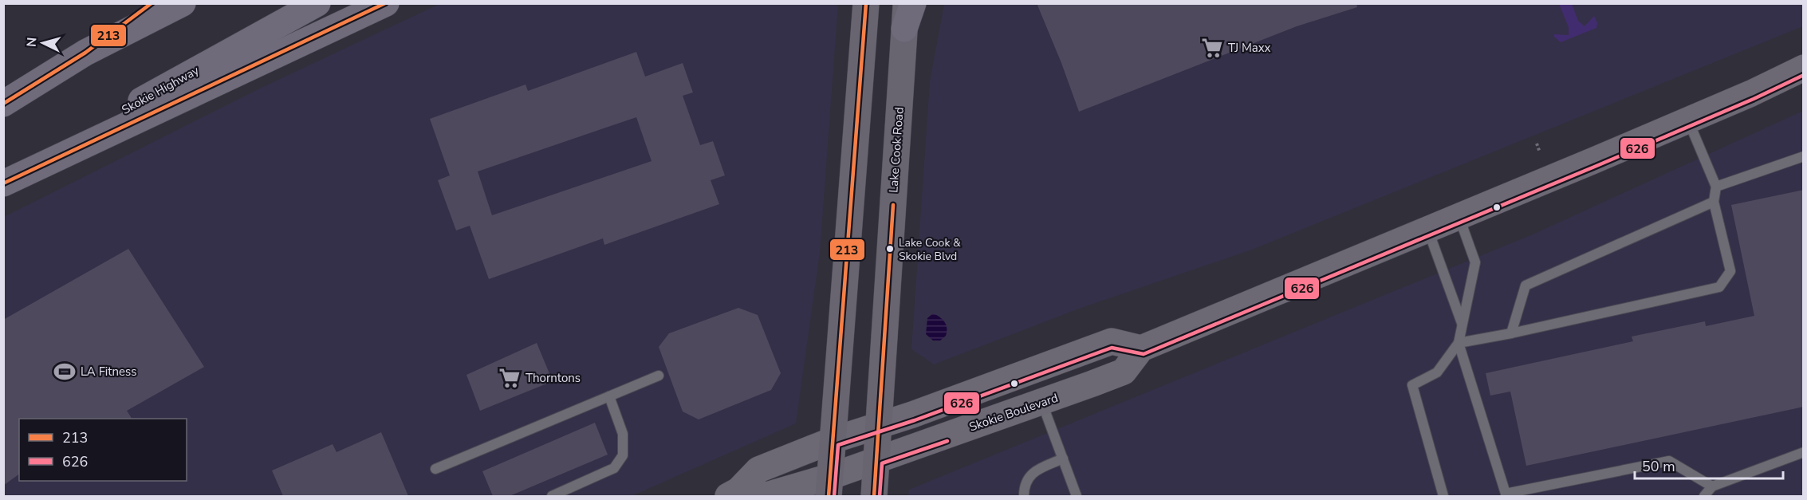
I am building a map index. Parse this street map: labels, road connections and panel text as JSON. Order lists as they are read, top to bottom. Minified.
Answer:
{"streets":{"highway":["Skokie Highway"],"main road":["Lake Cook Road","Skokie Boulevard"]},"crossings":[["Lake Cook Road","Skokie Boulevard"]],"places":{"supermarket":["TJ Maxx","Thorntons"],"other":["Lake Cook & Skokie Blvd"],"sports":["LA Fitness"]},"lines":["transit line 213","transit line 626"],"legend":["213","626"],"scale_bar":"50 m","north":"left"}
